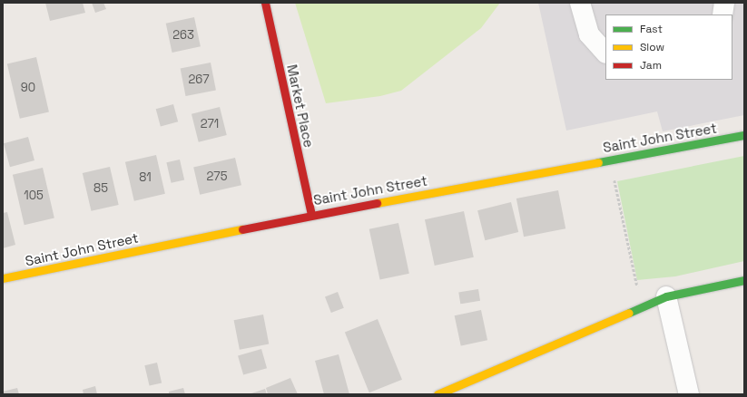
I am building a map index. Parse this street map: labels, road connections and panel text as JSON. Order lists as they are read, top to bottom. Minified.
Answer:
{"streets":{"street":["Market Place","Saint John Street"]},"crossings":[["Market Place","Saint John Street"]],"house_numbers":["263","267","90","271","275","81","85","105"],"legend":["Fast","Slow","Jam"]}
